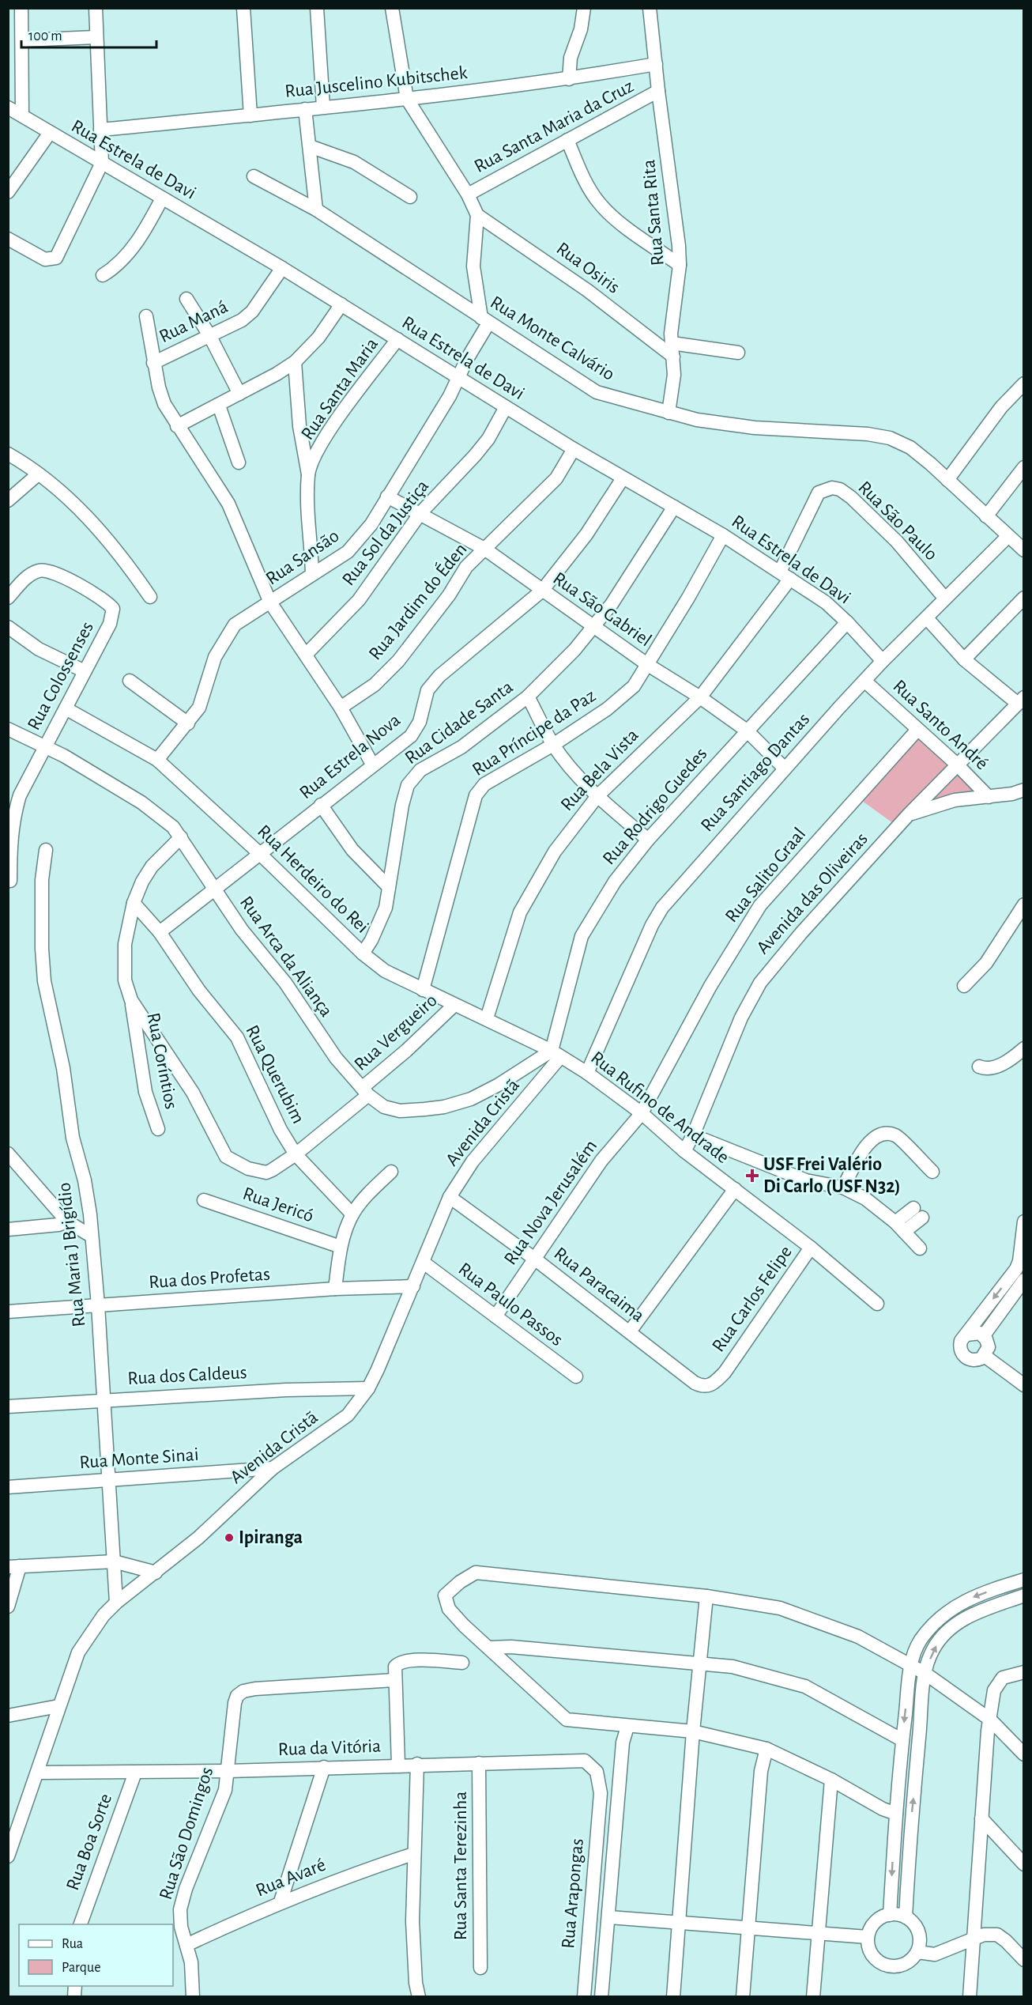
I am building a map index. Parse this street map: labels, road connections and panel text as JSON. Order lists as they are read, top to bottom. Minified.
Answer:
{"streets":{"street":["Rua Juscelino Kubitschek","Rua Santa Maria da Cruz","Rua Estrela de Davi","Rua Santa Rita","Rua Osiris","Rua Maná","Rua Monte Calvário","Rua Santa Maria","Rua São Paulo","Rua Sol da Justiça","Rua Sansão","Rua Jardim do Éden","Rua São Gabriel","Rua Colossenses","Rua Cidade Santa","Rua Santo André","Rua Príncipe da Paz","Rua Estrela Nova","Rua Bela Vista","Rua Santiago Dantas","Rua Rodrigo Guedes","Rua Salito Graal","Rua Herdeiro do Rei","Avenida das Oliveiras","Rua Arca da Aliança","Rua Vergueiro","Rua Coríntios","Rua Querubim","Rua Rufino de Andrade","Avenida Cristã","Rua Nova Jerusalém","Rua Jericó","Rua Maria J Brigídio","Rua dos Profetas","Rua Paracaima","Rua Carlos Felipe","Rua Paulo Passos","Rua dos Caldeus","Rua Monte Sinai","Rua da Vitória","Rua São Domingos","Rua Boa Sorte","Rua Santa Terezinha","Rua Avaré","Rua Arapongas"]},"crossings":[["Rua Juscelino Kubitschek","Rua Santa Rita"],["Rua Santa Maria da Cruz","Rua Santa Rita"],["Rua Estrela de Davi","Rua Maná"],["Rua Estrela de Davi","Rua Santa Maria"],["Rua Estrela de Davi","Rua São Paulo"],["Rua Estrela de Davi","Rua Sol da Justiça"],["Rua Estrela de Davi","Rua Sansão"],["Rua Estrela de Davi","Rua Jardim do Éden"],["Rua Estrela de Davi","Rua Cidade Santa"],["Rua Estrela de Davi","Rua Príncipe da Paz"],["Rua Estrela de Davi","Rua Estrela Nova"],["Rua Estrela de Davi","Rua Bela Vista"],["Rua Estrela de Davi","Rua Santiago Dantas"],["Rua Estrela de Davi","Rua Rodrigo Guedes"],["Rua Santa Rita","Rua Osiris"],["Rua Santa Rita","Rua Monte Calvário"],["Rua Monte Calvário","Rua Sansão"],["Rua Monte Calvário","Rua Santiago Dantas"],["Rua Santa Maria","Rua Sansão"],["Rua São Paulo","Rua Bela Vista"],["Rua São Paulo","Rua Santiago Dantas"],["Rua Sol da Justiça","Rua São Gabriel"],["Rua Sansão","Rua São Gabriel"],["Rua Sansão","Rua Herdeiro do Rei"],["Rua Jardim do Éden","Rua São Gabriel"],["Rua São Gabriel","Rua Cidade Santa"],["Rua São Gabriel","Rua Príncipe da Paz"],["Rua São Gabriel","Rua Estrela Nova"],["Rua São Gabriel","Rua Bela Vista"],["Rua São Gabriel","Rua Santiago Dantas"],["Rua São Gabriel","Rua Rodrigo Guedes"],["Rua Colossenses","Rua Herdeiro do Rei"],["Rua Colossenses","Rua Arca da Aliança"],["Rua Cidade Santa","Rua Herdeiro do Rei"],["Rua Santo André","Rua Santiago Dantas"],["Rua Santo André","Rua Salito Graal"],["Rua Santo André","Avenida das Oliveiras"],["Rua Príncipe da Paz","Rua Herdeiro do Rei"],["Rua Estrela Nova","Rua Herdeiro do Rei"],["Rua Estrela Nova","Rua Arca da Aliança"],["Rua Estrela Nova","Rua Querubim"],["Rua Bela Vista","Rua Herdeiro do Rei"],["Rua Santiago Dantas","Rua Rufino de Andrade"],["Rua Rodrigo Guedes","Rua Herdeiro do Rei"],["Rua Rodrigo Guedes","Rua Arca da Aliança"],["Rua Rodrigo Guedes","Rua Rufino de Andrade"],["Rua Rodrigo Guedes","Avenida Cristã"],["Rua Salito Graal","Rua Rufino de Andrade"],["Rua Salito Graal","Rua Nova Jerusalém"],["Rua Herdeiro do Rei","Rua Arca da Aliança"],["Rua Herdeiro do Rei","Rua Vergueiro"],["Rua Herdeiro do Rei","Rua Rufino de Andrade"],["Rua Herdeiro do Rei","Avenida Cristã"],["Avenida das Oliveiras","Rua Rufino de Andrade"],["Rua Arca da Aliança","Rua Vergueiro"],["Rua Arca da Aliança","Rua Rufino de Andrade"],["Rua Arca da Aliança","Avenida Cristã"],["Rua Vergueiro","Rua Coríntios"],["Rua Vergueiro","Rua Querubim"],["Rua Rufino de Andrade","Avenida Cristã"],["Rua Rufino de Andrade","Rua Nova Jerusalém"],["Rua Rufino de Andrade","Rua Carlos Felipe"],["Avenida Cristã","Rua Maria J Brigídio"],["Avenida Cristã","Rua dos Profetas"],["Avenida Cristã","Rua Paracaima"],["Avenida Cristã","Rua Paulo Passos"],["Avenida Cristã","Rua dos Caldeus"],["Avenida Cristã","Rua Monte Sinai"],["Avenida Cristã","Rua da Vitória"],["Rua Nova Jerusalém","Rua Paracaima"],["Rua Nova Jerusalém","Rua Paulo Passos"],["Rua Maria J Brigídio","Rua dos Profetas"],["Rua Maria J Brigídio","Rua dos Caldeus"],["Rua Maria J Brigídio","Rua Monte Sinai"],["Rua Paracaima","Rua Carlos Felipe"],["Rua da Vitória","Rua São Domingos"],["Rua da Vitória","Rua Boa Sorte"],["Rua da Vitória","Rua Santa Terezinha"],["Rua da Vitória","Rua Arapongas"],["Rua São Domingos","Rua Avaré"]],"places":{"health":["USF Frei Valério Di Carlo (USF N32)"],"other":["Ipiranga"]},"legend":["Rua","Parque"],"scale_bar":"100 m"}
